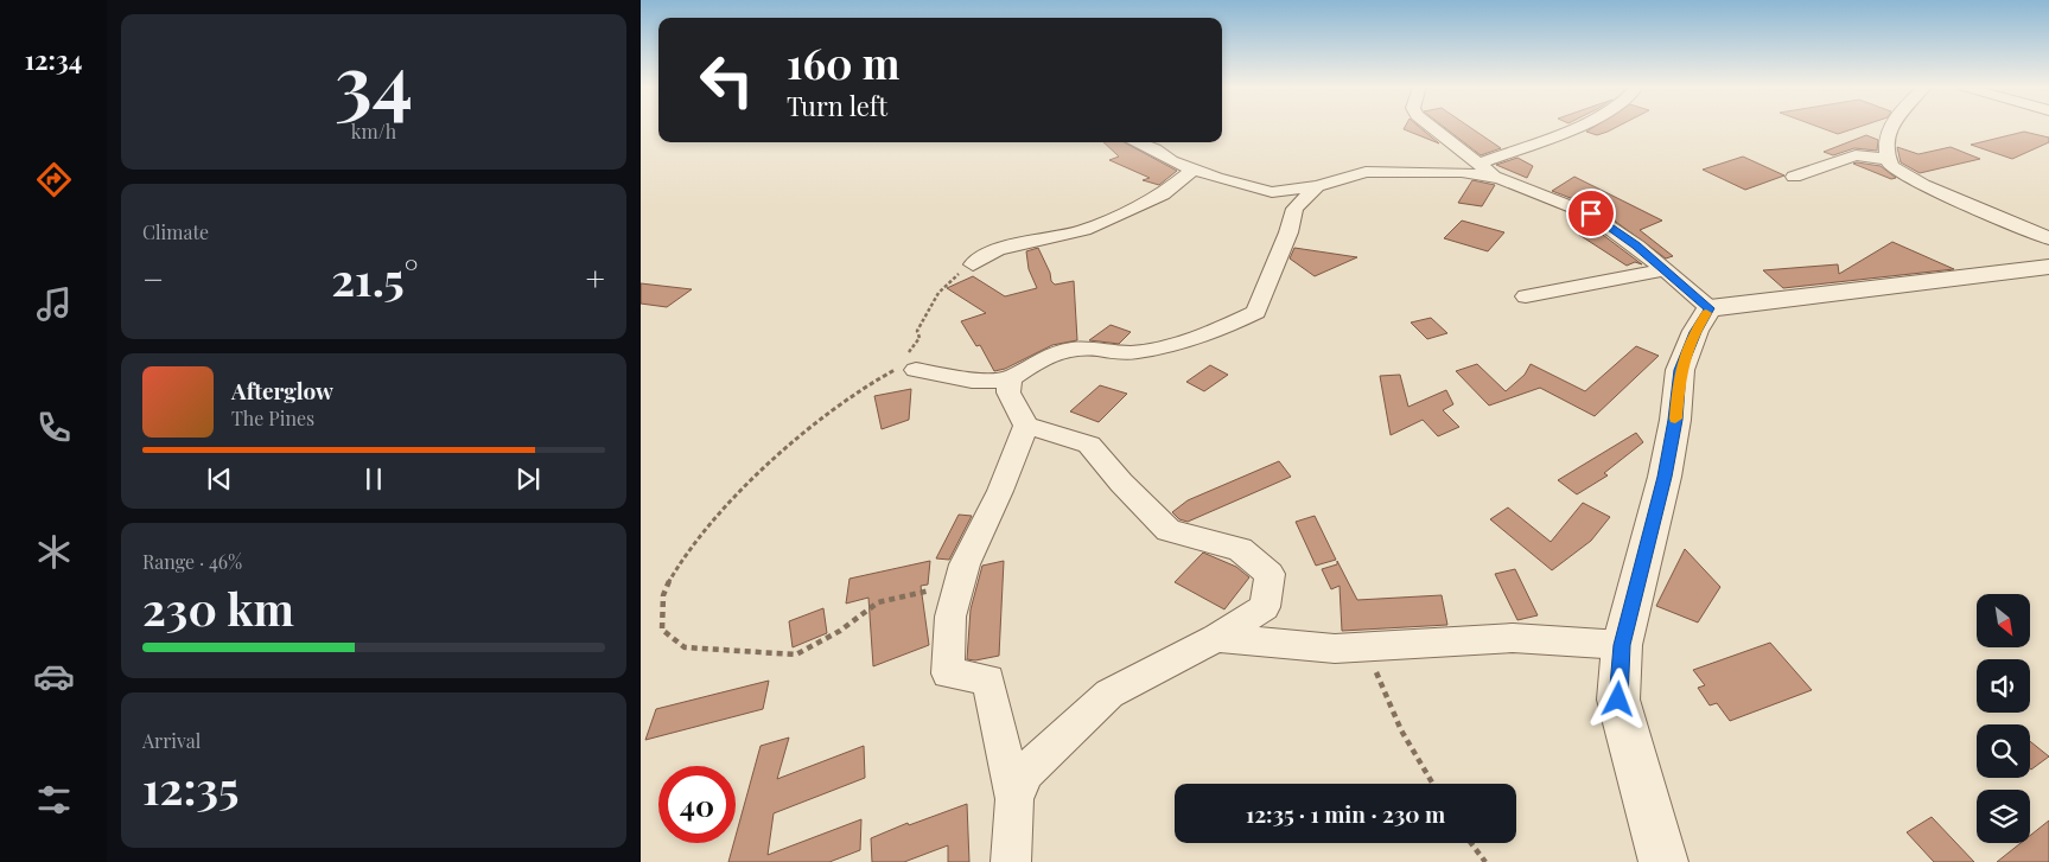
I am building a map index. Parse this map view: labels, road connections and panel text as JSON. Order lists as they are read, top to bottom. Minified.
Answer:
{"north":"bottom right","page":{"tabs":"12:34","tile":[["34","km/h"],"Climate",["Range · 46%","230 km"],["Arrival","12:35"]],"turn":["160 m","Turn left"],"heat":["−","21.5°","+"],"song":["Afterglow","The Pines"],"limit":"40","trip":"12:35 · 1 min · 230 m"}}
